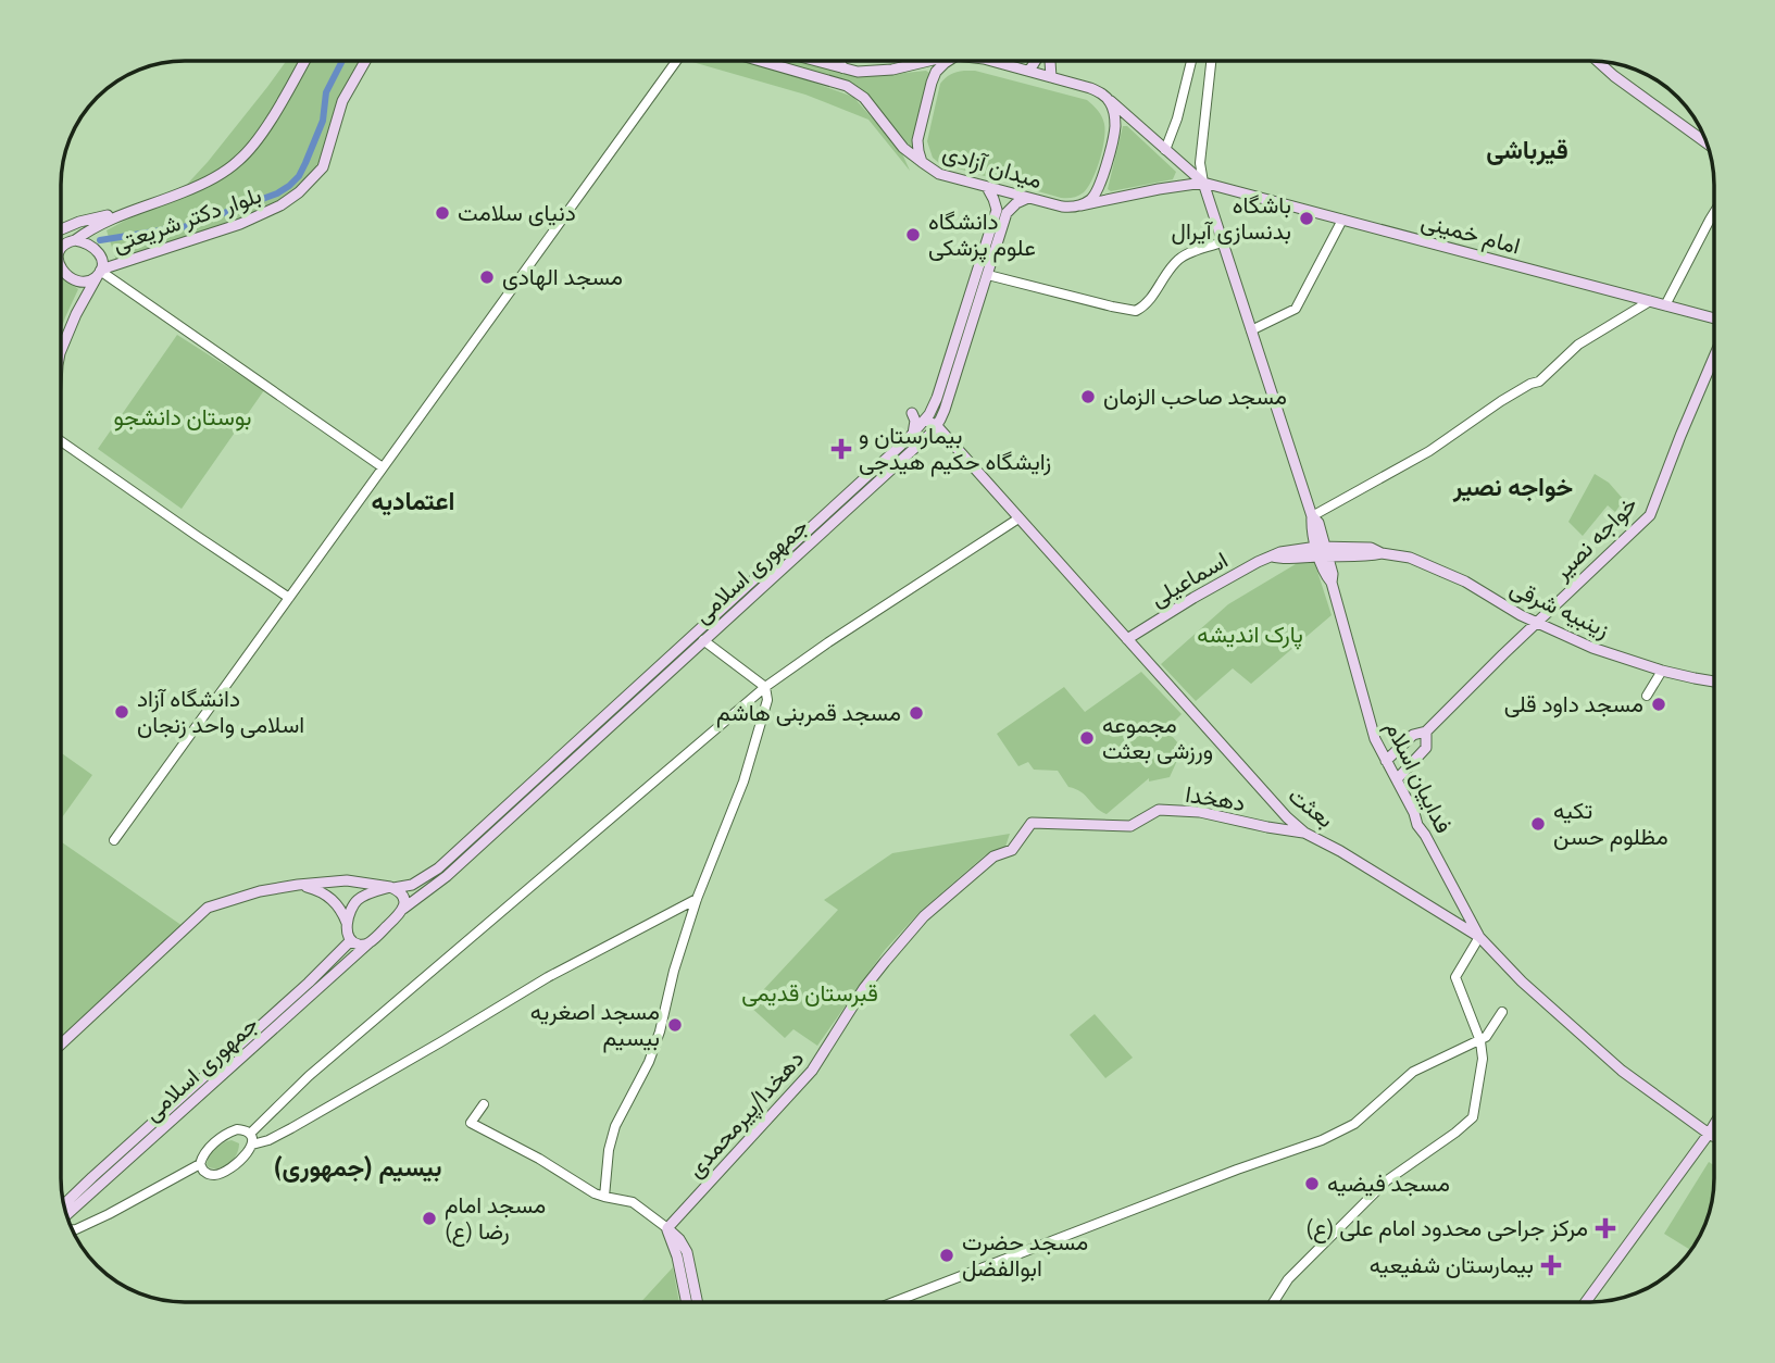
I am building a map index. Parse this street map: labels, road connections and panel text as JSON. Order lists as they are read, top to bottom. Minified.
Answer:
{"streets":{"main road":["میدان آزادی","بلوار دکتر شریعتی","امام خمینی","خواجه نصیر","جمهوری اسلامی","اسماعیلی","زینبیه شرقی","فداییان اسلام","دهخدا","بعثت","دهخدا/پیرمحمدی"]},"crossings":[["میدان آزادی","امام خمینی"],["میدان آزادی","جمهوری اسلامی"],["میدان آزادی","فداییان اسلام"],["امام خمینی","فداییان اسلام"],["خواجه نصیر","زینبیه شرقی"],["جمهوری اسلامی","بعثت"],["اسماعیلی","زینبیه شرقی"],["اسماعیلی","فداییان اسلام"],["اسماعیلی","بعثت"],["زینبیه شرقی","فداییان اسلام"],["فداییان اسلام","بعثت"],["دهخدا","بعثت"],["دهخدا","دهخدا/پیرمحمدی"]],"districts":["قیرباشی","خواجه نصیر","اعتمادیه","(بیسیم (جمهوری"],"parks":["بوستان دانشجو","پارک اندیشه","قبرستان قدیمى"],"places":{"other":["دنیای سلامت","باشگاه بدنسازی آیرال","دانشگاه علوم پزشکی","مسجد الهادی","مسجد صاحب الزمان","مسجد داود قلی","دانشگاه آزاد اسلامی واحد زنجان","مسجد قمربنی هاشم","مجموعه ورزشی بعثت","تکیه مظلوم حسن","مسجد اصغریه بیسیم","مسجد فیضیه","مسجد امام رضا (ع)","مسجد حضرت ابوالفضل"],"health":["بيمارستان و زايشگاه حكيم هيدجی","مرکز جراحی محدود امام علی (ع)","بیمارستان شفیعیه"]}}
